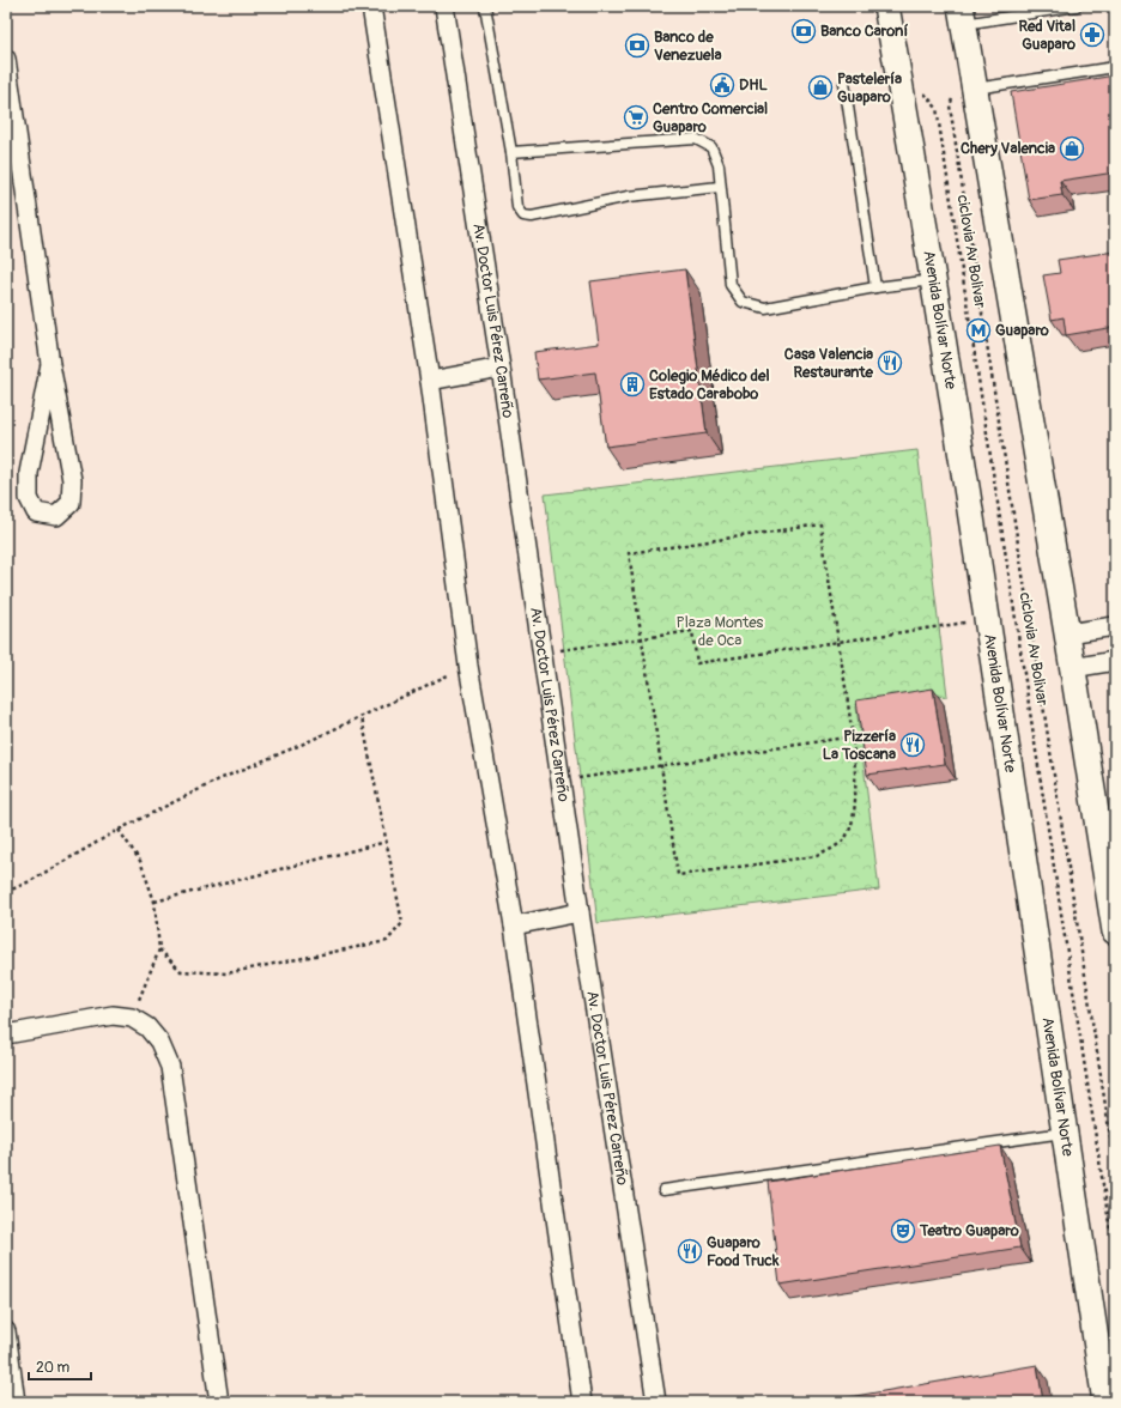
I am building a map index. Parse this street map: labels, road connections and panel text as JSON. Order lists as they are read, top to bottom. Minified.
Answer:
{"streets":{"main road":["Avenida Bolívar Norte"],"street":["Av. Doctor Luis Pérez Carreño"],"path":["ciclovia Av Bolivar"]},"parks":["Plaza Montes de Oca"],"places":{"bank":["Banco Caroní","Banco de Venezuela"],"pharmacy":["Red Vital Guaparo"],"public building":["DHL"],"shop":["Pastelería Guaparo","Chery Valencia"],"supermarket":["Centro Comercial Guaparo"],"metro station":["Guaparo"],"restaurant":["Casa Valencia Restaurante","Pizzería La Toscana","Guaparo Food Truck"],"building":["Colegio Médico del Estado Carabobo"],"theatre":["Teatro Guaparo"]},"scale_bar":"20 m"}
